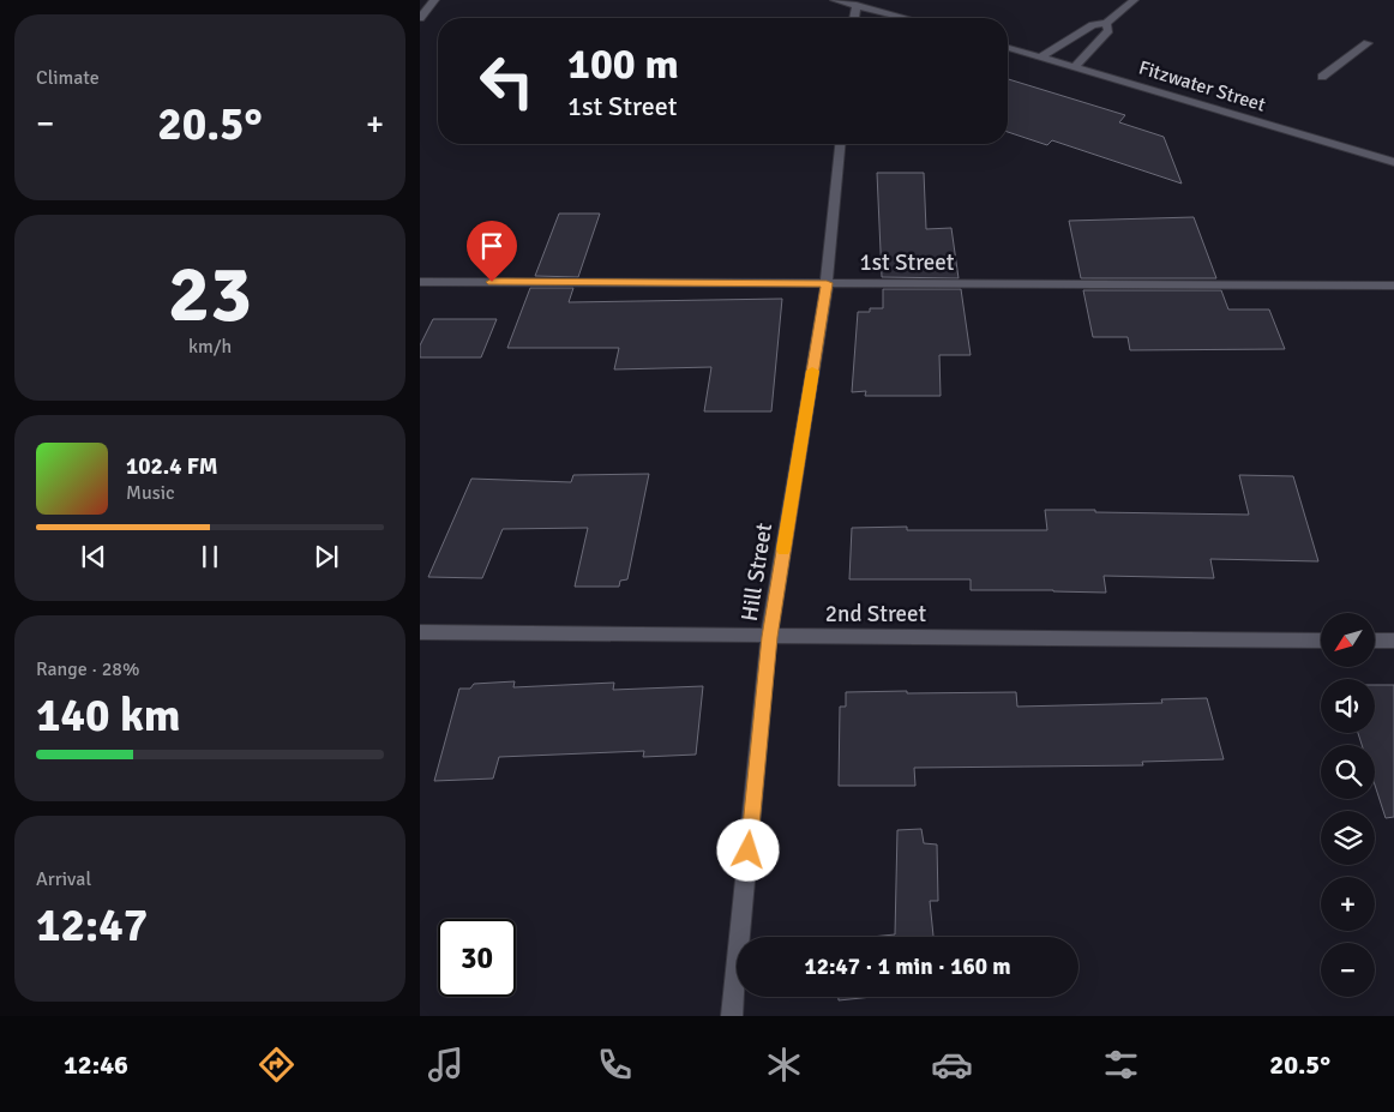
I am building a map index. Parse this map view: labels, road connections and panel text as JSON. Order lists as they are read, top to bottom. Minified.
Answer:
{"streets":{"street":["Fitzwater Street","1st Street","Hill Street","2nd Street"]},"crossings":[["1st Street","Hill Street"],["Hill Street","2nd Street"]],"north":"bottom left","page":{"tile":["Climate",["23","km/h"],["Range · 28%","140 km"],["Arrival","12:47"]],"turn":["100 m","1st Street"],"heat":["−","20.5°","+"],"song":["102.4 FM","Music"],"map_buttons":["+","−"],"limit":"30","trip":"12:47 · 1 min · 160 m","tabs":["12:46","20.5°"]}}
